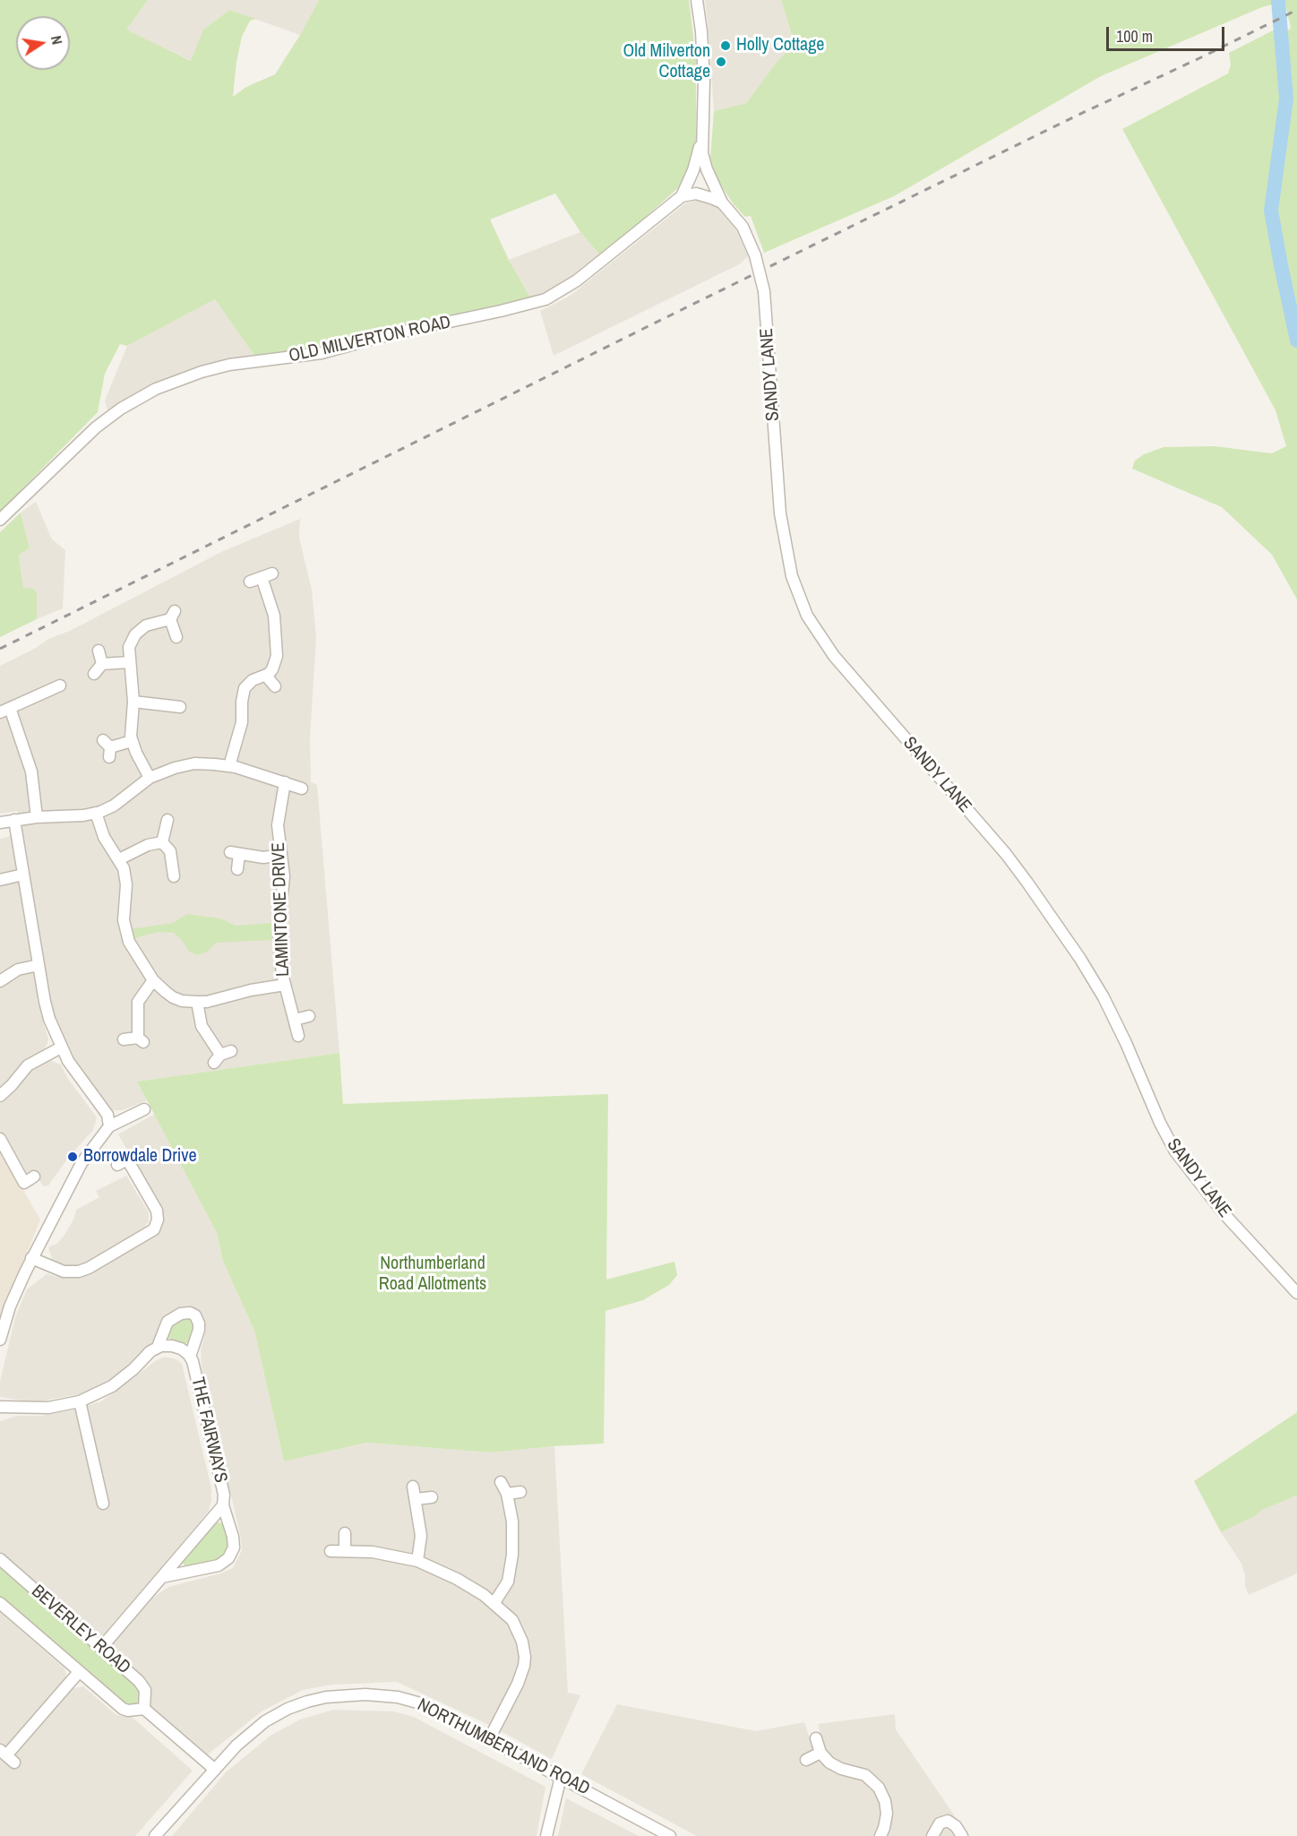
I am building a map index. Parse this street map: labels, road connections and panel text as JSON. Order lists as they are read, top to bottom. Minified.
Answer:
{"streets":{"street":["OLD MILVERTON ROAD","SANDY LANE","LAMINTONE DRIVE","THE FAIRWAYS","BEVERLEY ROAD","NORTHUMBERLAND ROAD"]},"crossings":[["THE FAIRWAYS","BEVERLEY ROAD"]],"parks":["Northumberland Road Allotments"],"places":["Holly Cottage","Old Milverton Cottage","Borrowdale Drive"],"scale_bar":"100 m","north":"right"}
